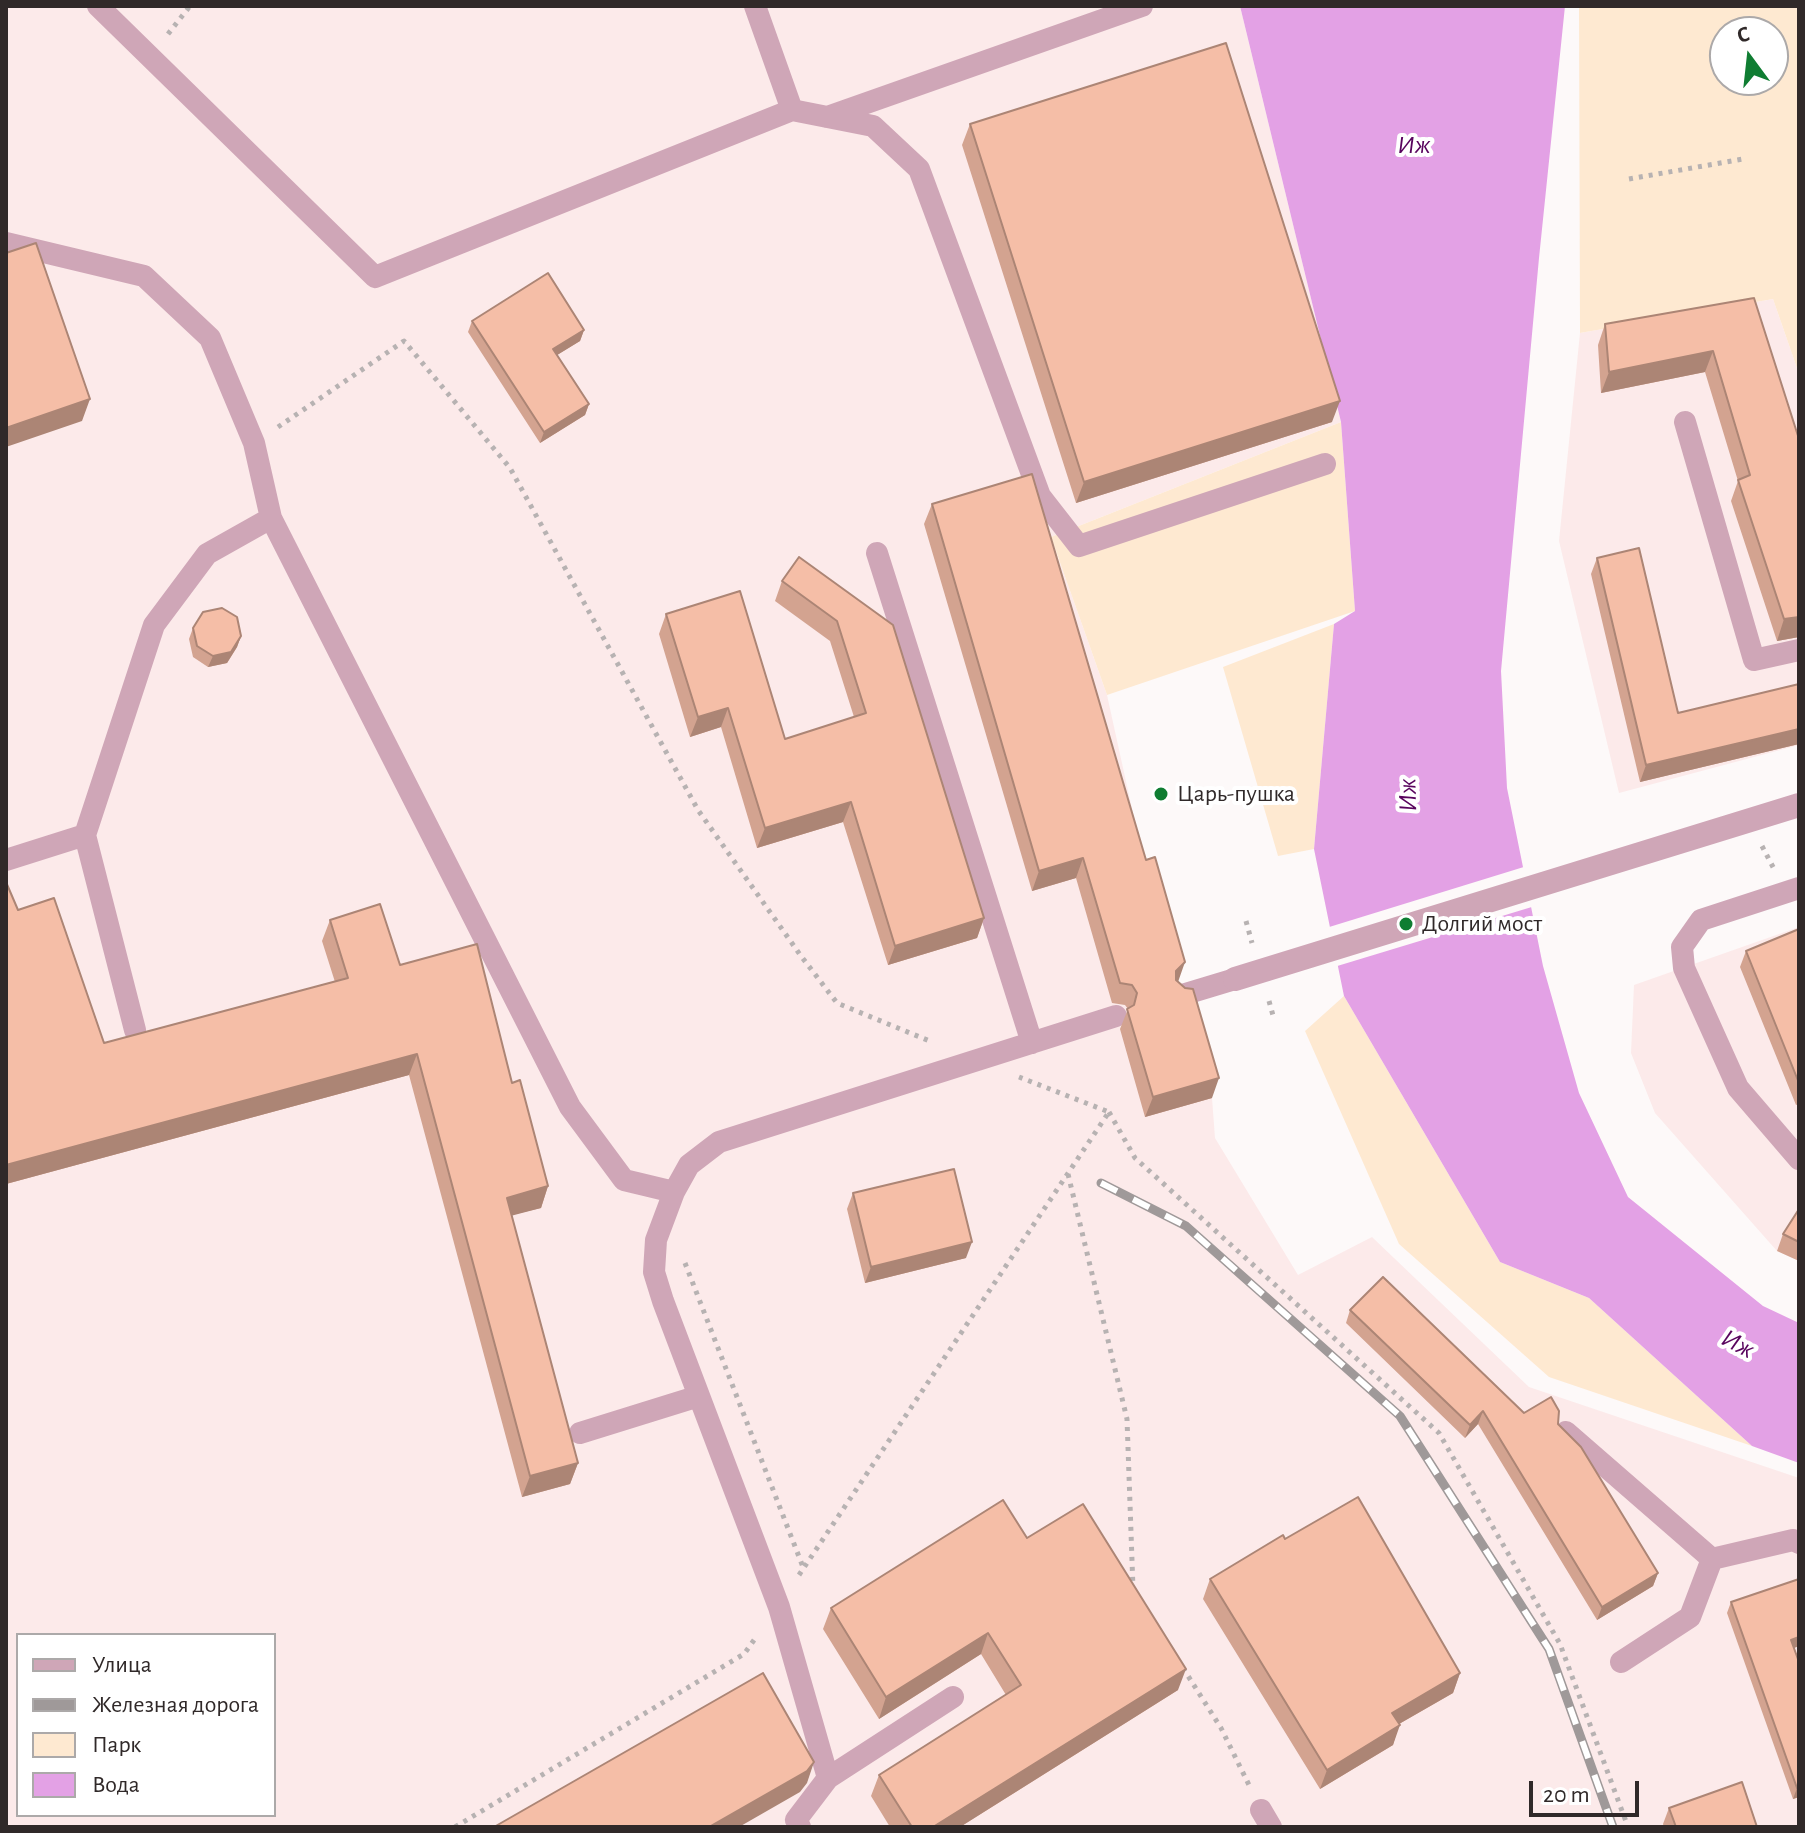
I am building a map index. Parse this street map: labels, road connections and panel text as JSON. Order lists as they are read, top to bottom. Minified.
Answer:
{"water":["Иж"],"places":["Царь-пушка","Долгий мост"],"legend":["Улица","Железная дорога","Парк","Вода"],"scale_bar":"20 m","north":"top"}
